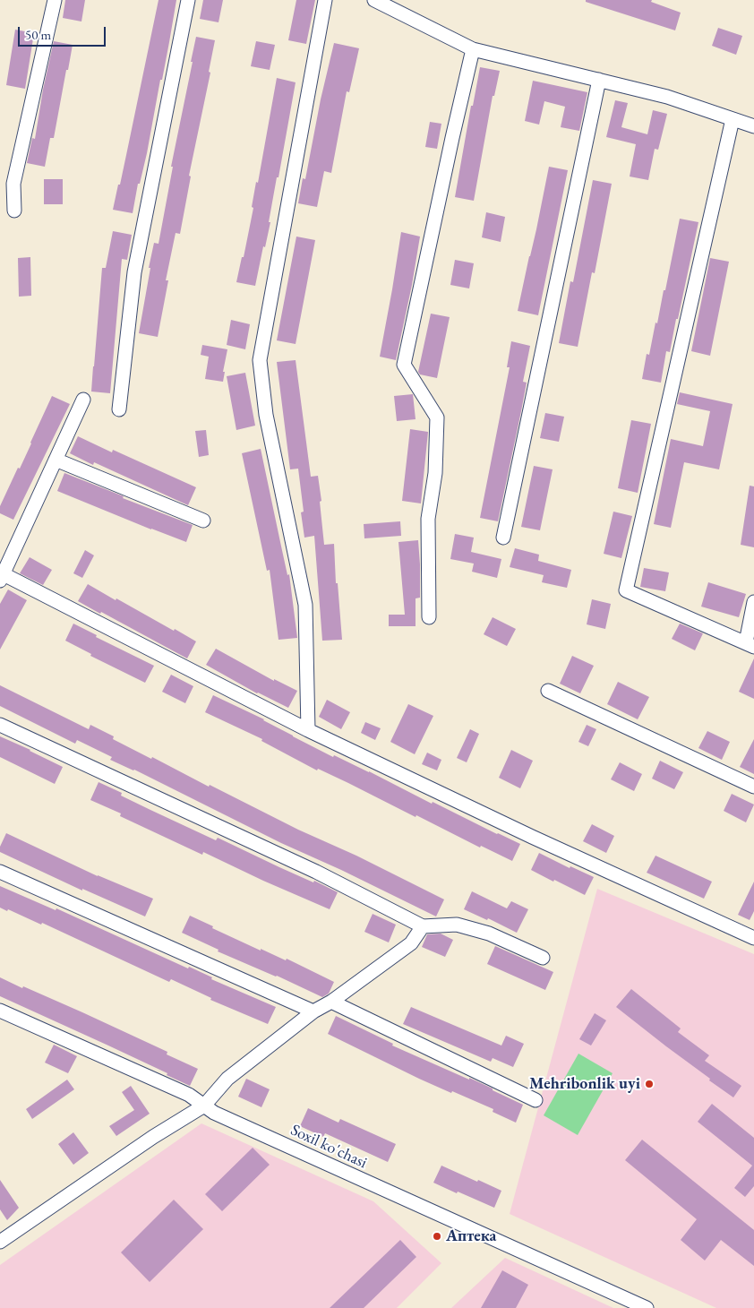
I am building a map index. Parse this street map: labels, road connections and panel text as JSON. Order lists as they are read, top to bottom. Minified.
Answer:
{"streets":{"street":["Soxil ko'chasi"]},"places":["Mehribonlik uyi","Аптека"],"scale_bar":"50 m"}
